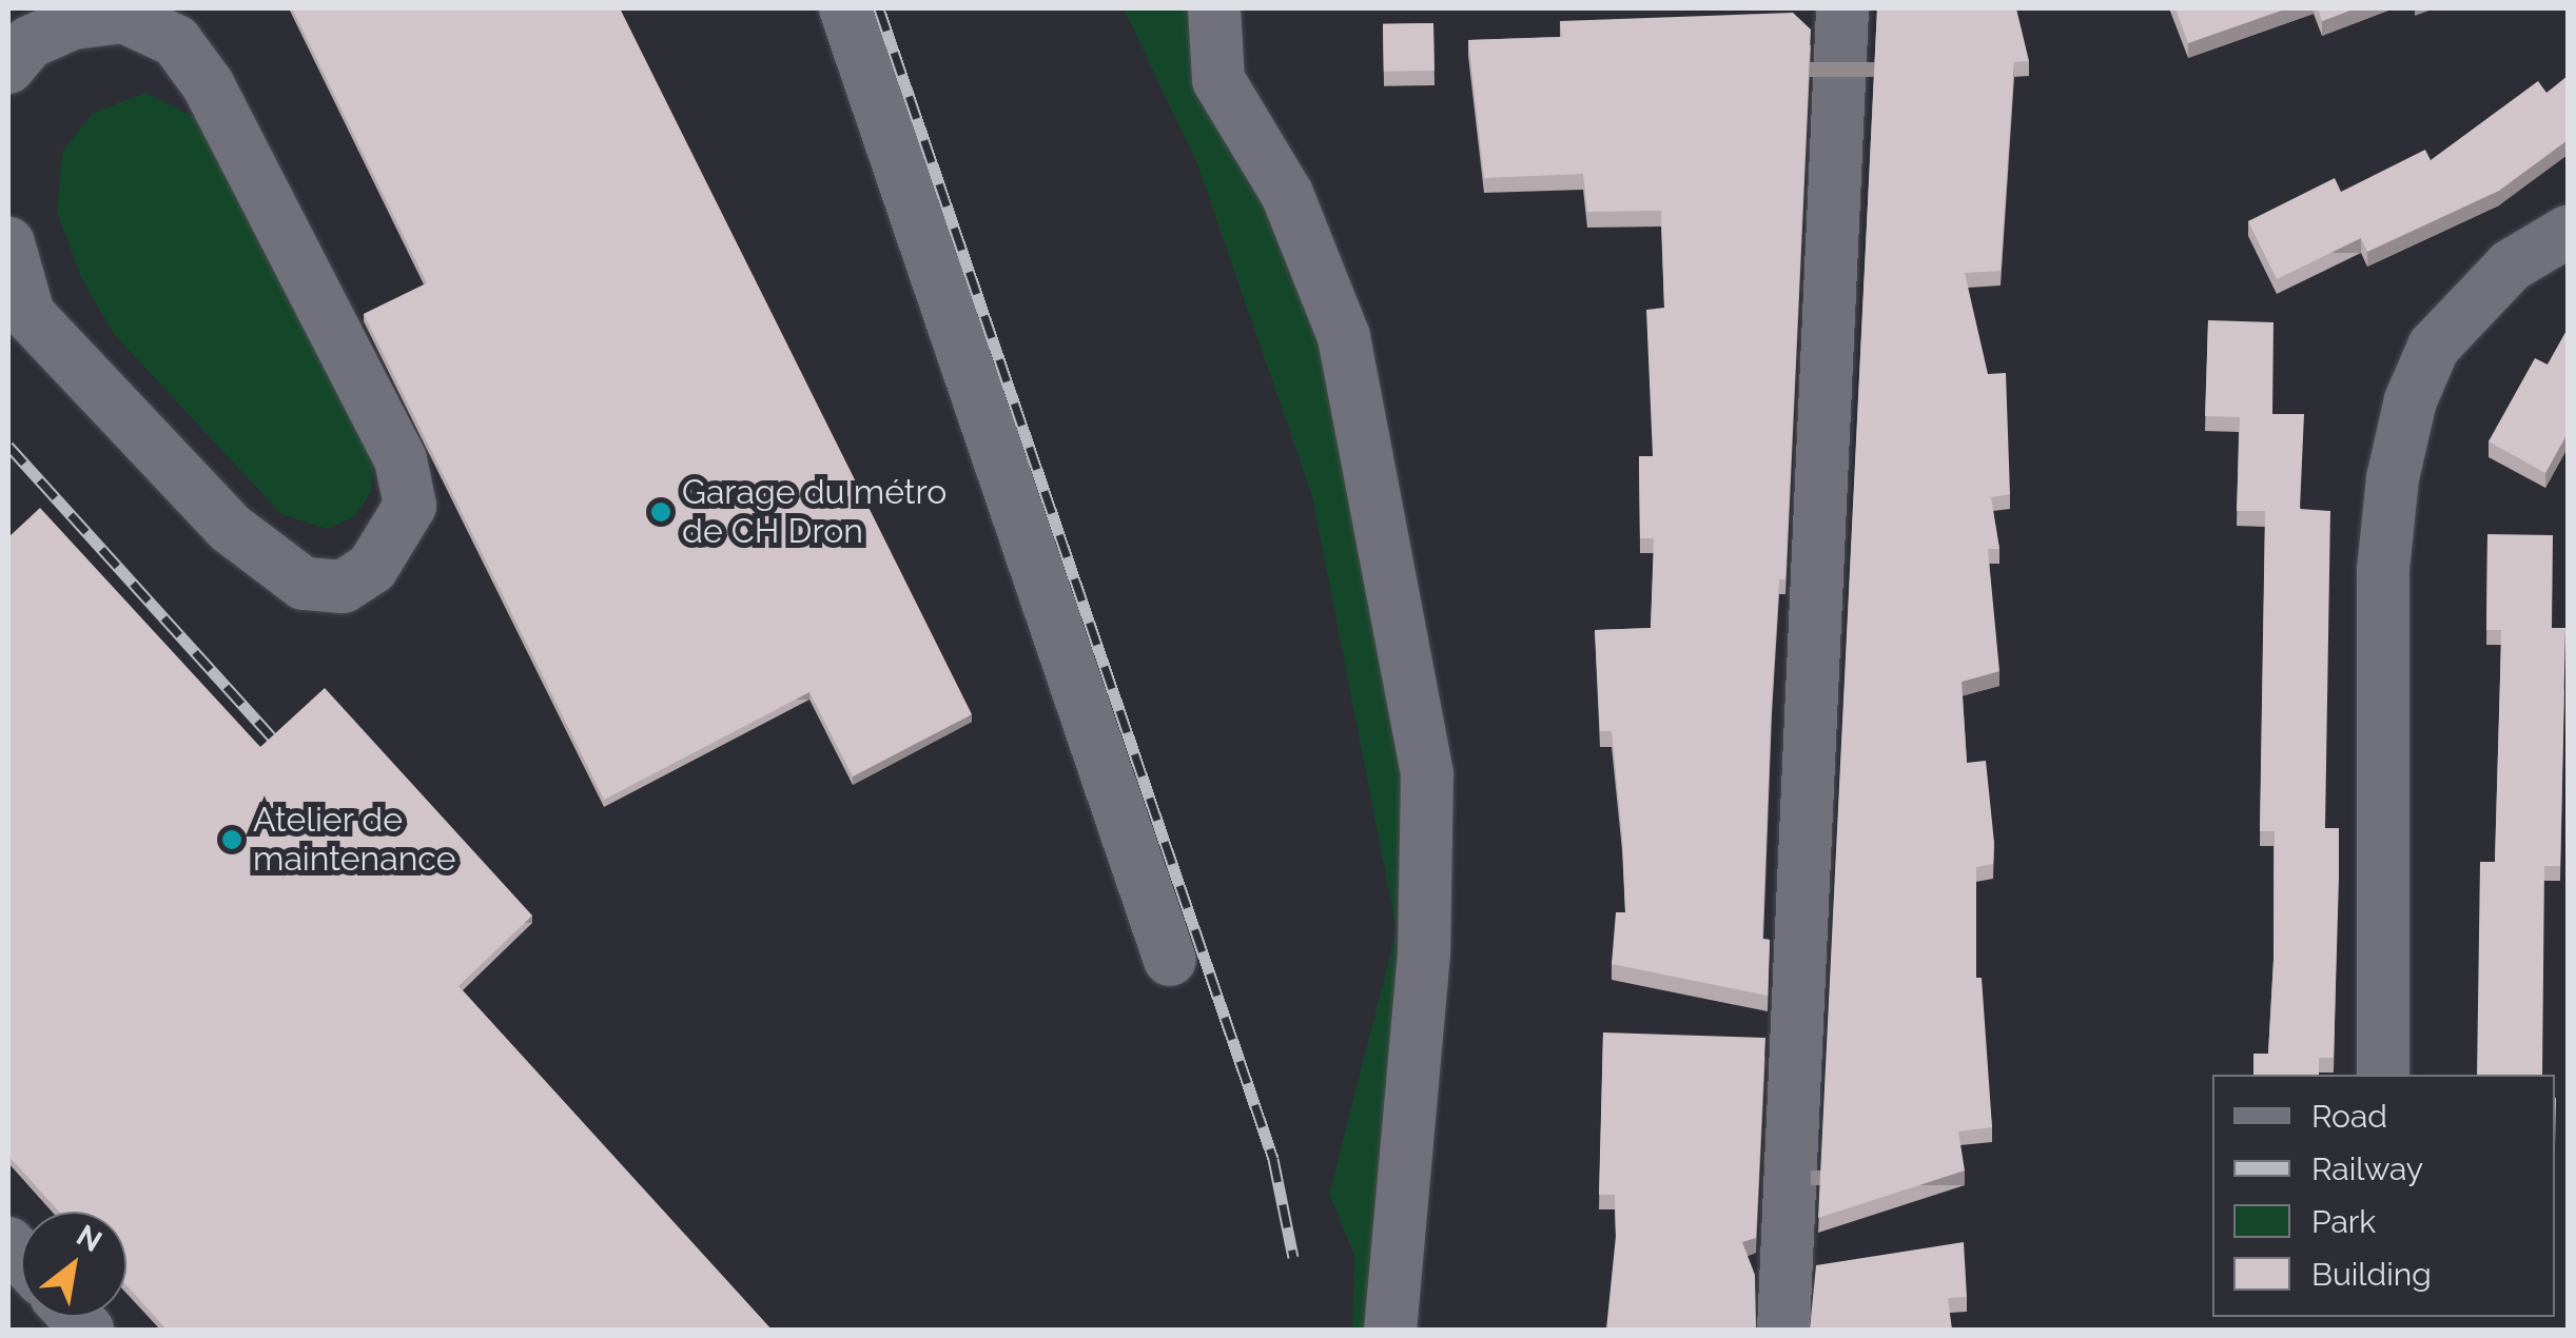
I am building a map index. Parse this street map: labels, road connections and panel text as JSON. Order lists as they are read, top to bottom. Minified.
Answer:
{"places":["Garage du métro de CH Dron","Atelier de maintenance"],"legend":["Road","Railway","Park","Building"],"north":"top right"}
